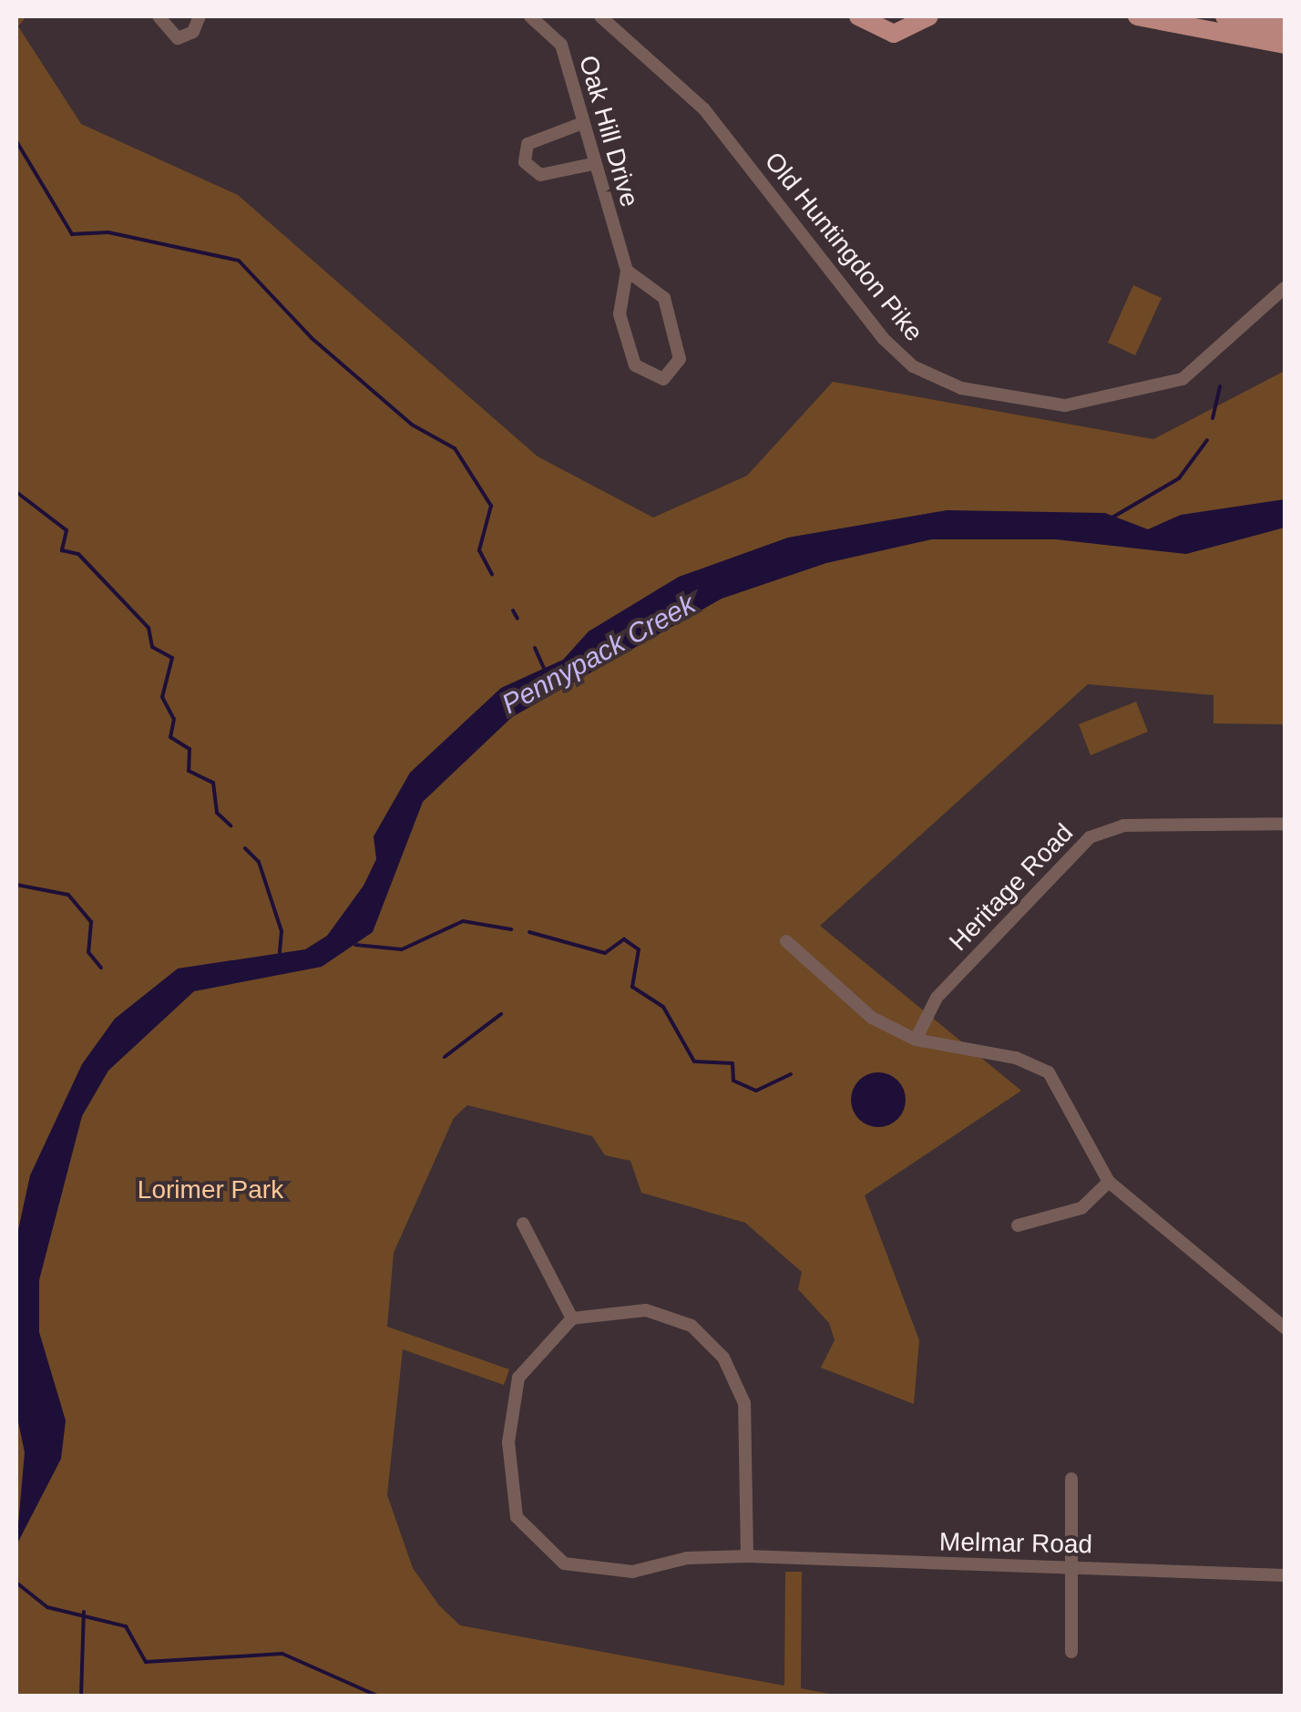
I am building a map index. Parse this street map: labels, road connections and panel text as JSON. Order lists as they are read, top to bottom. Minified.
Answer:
{"streets":{"street":["Oak Hill Drive","Old Huntingdon Pike","Heritage Road","Melmar Road"]},"water":["Pennypack Creek"],"parks":["Lorimer Park"]}
